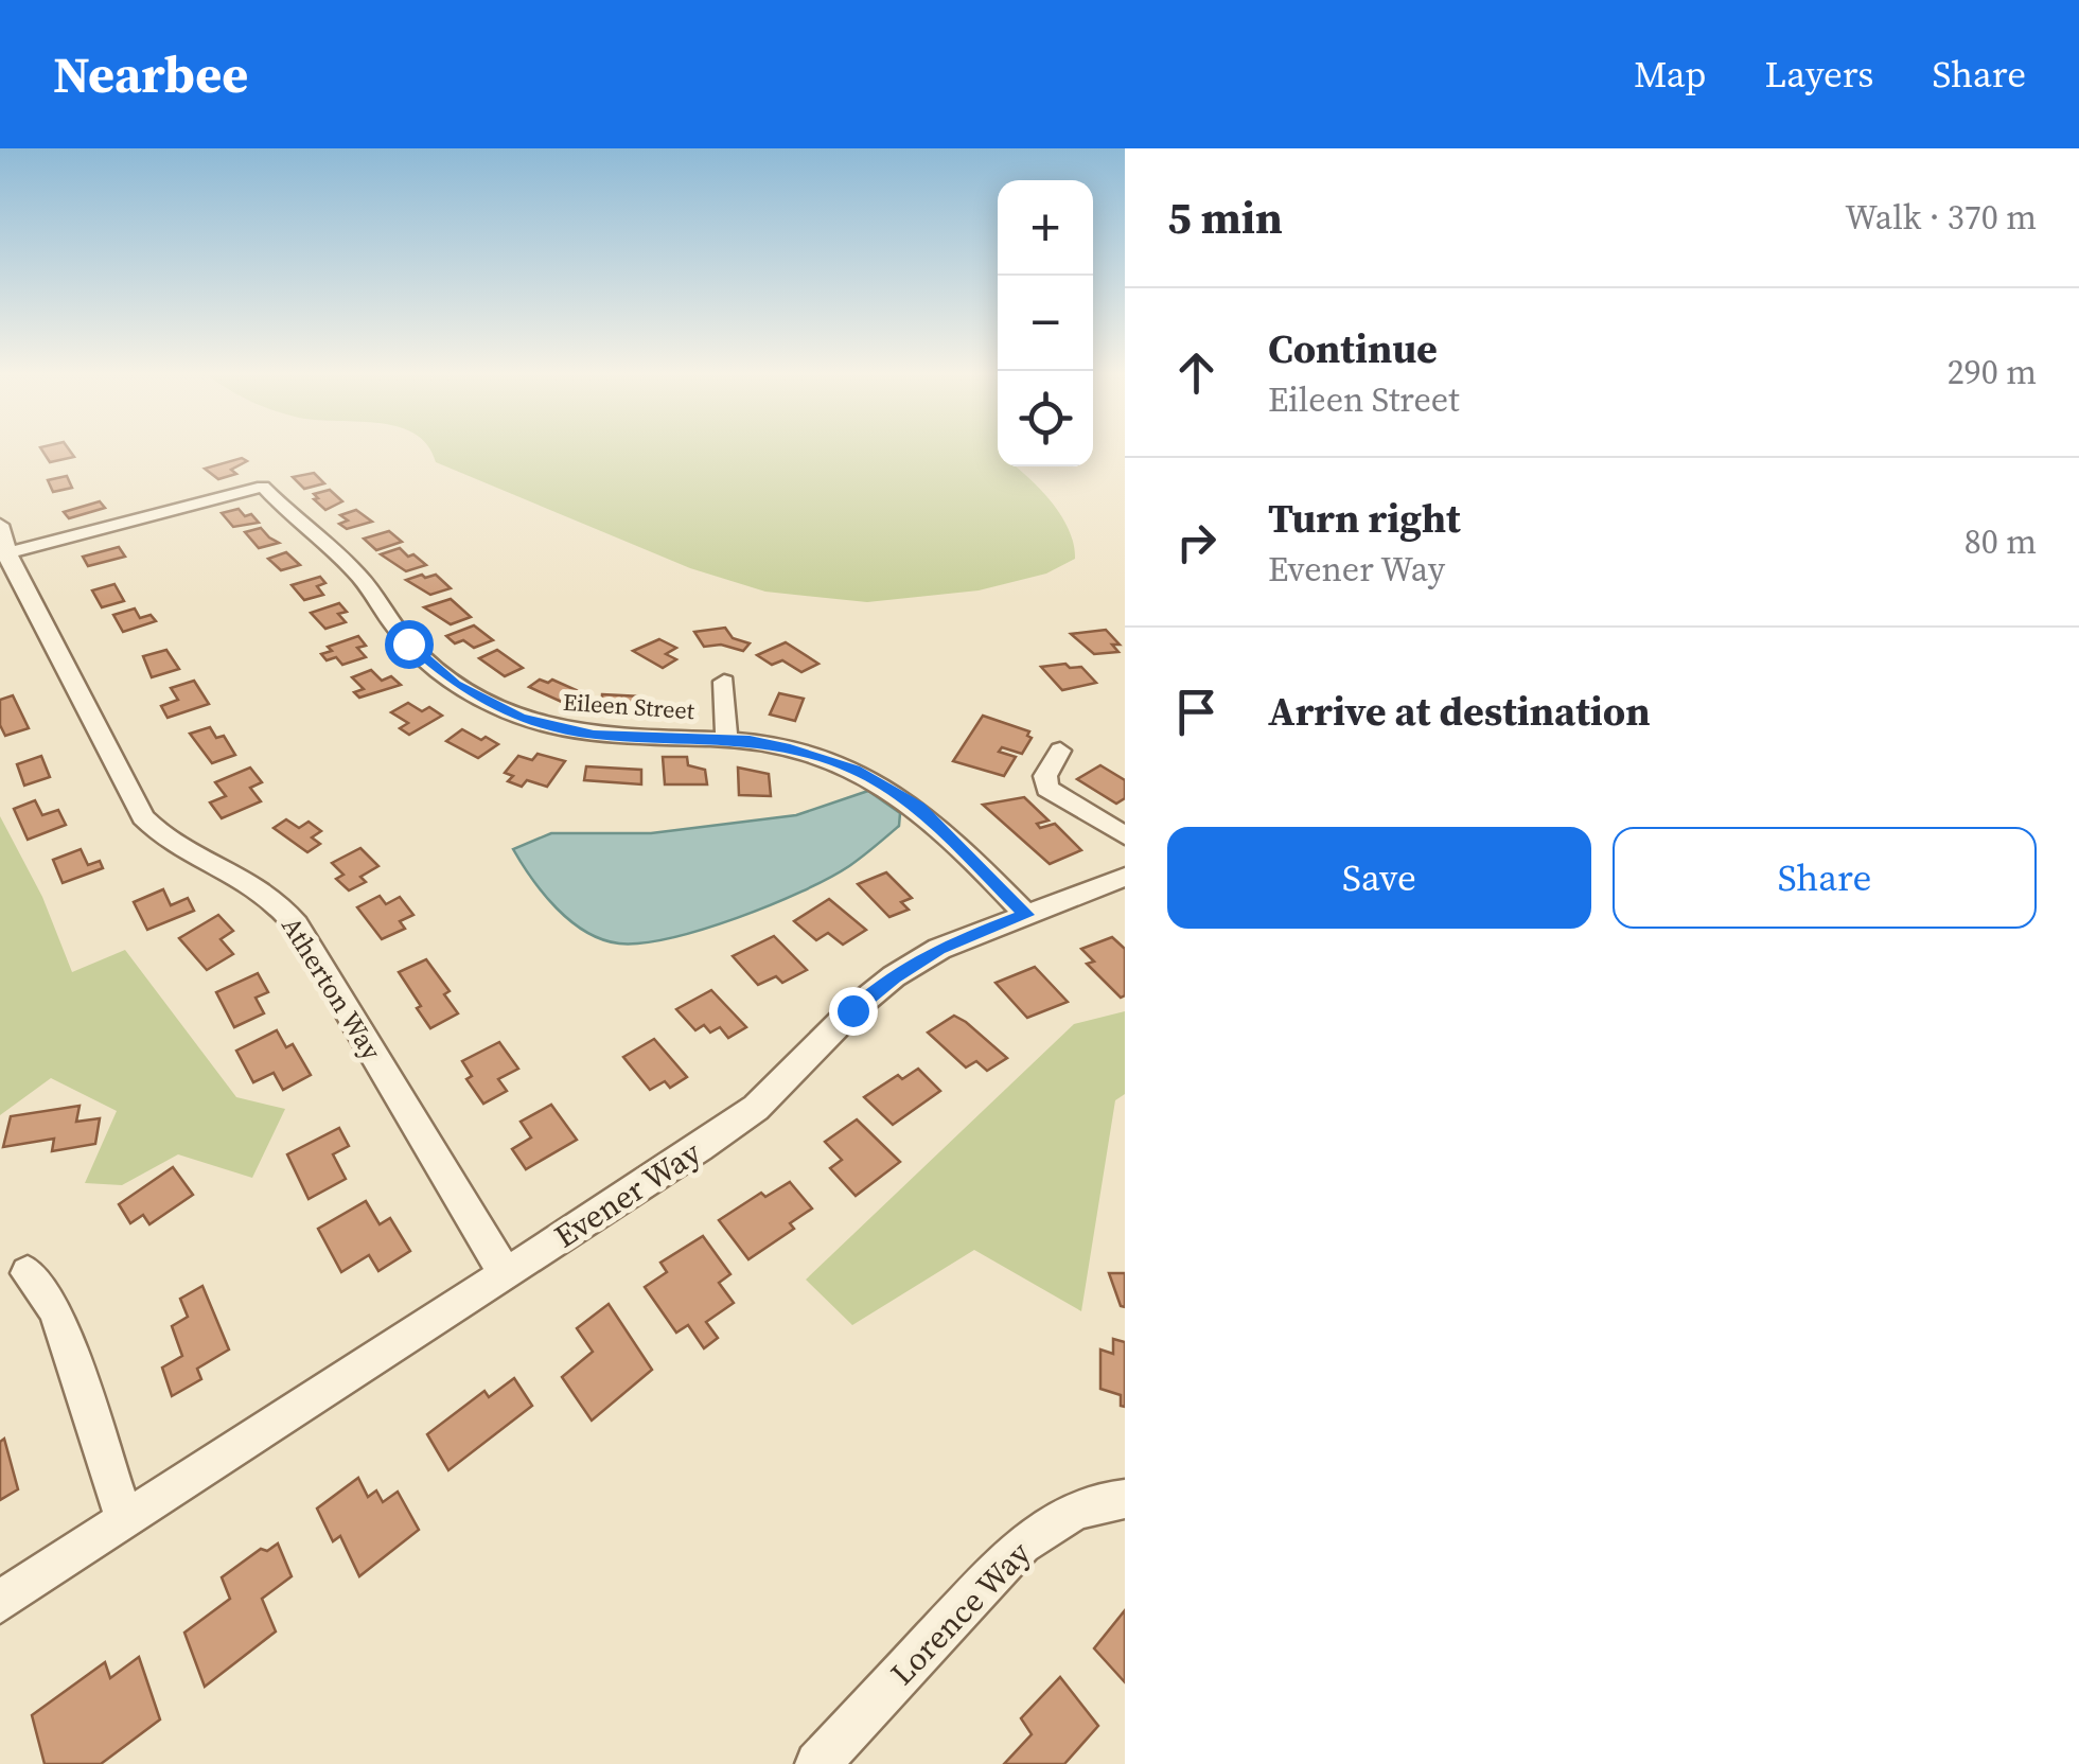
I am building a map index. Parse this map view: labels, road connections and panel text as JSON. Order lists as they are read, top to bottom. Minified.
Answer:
{"streets":{"street":["Eileen Street","Atherton Way","Evener Way","Lorence Way"]},"crossings":[["Eileen Street","Atherton Way"],["Eileen Street","Evener Way"],["Atherton Way","Evener Way"]],"page":{"header":"Nearbee","nav":["Map","Layers","Share"],"heading":["5 min","Walk · 370 m"],"map_buttons":["+","−"],"list":[["Continue","Eileen Street","290 m"],["Turn right","Evener Way","80 m"],"Arrive at destination"],"buttons":["Save","Share"]}}
